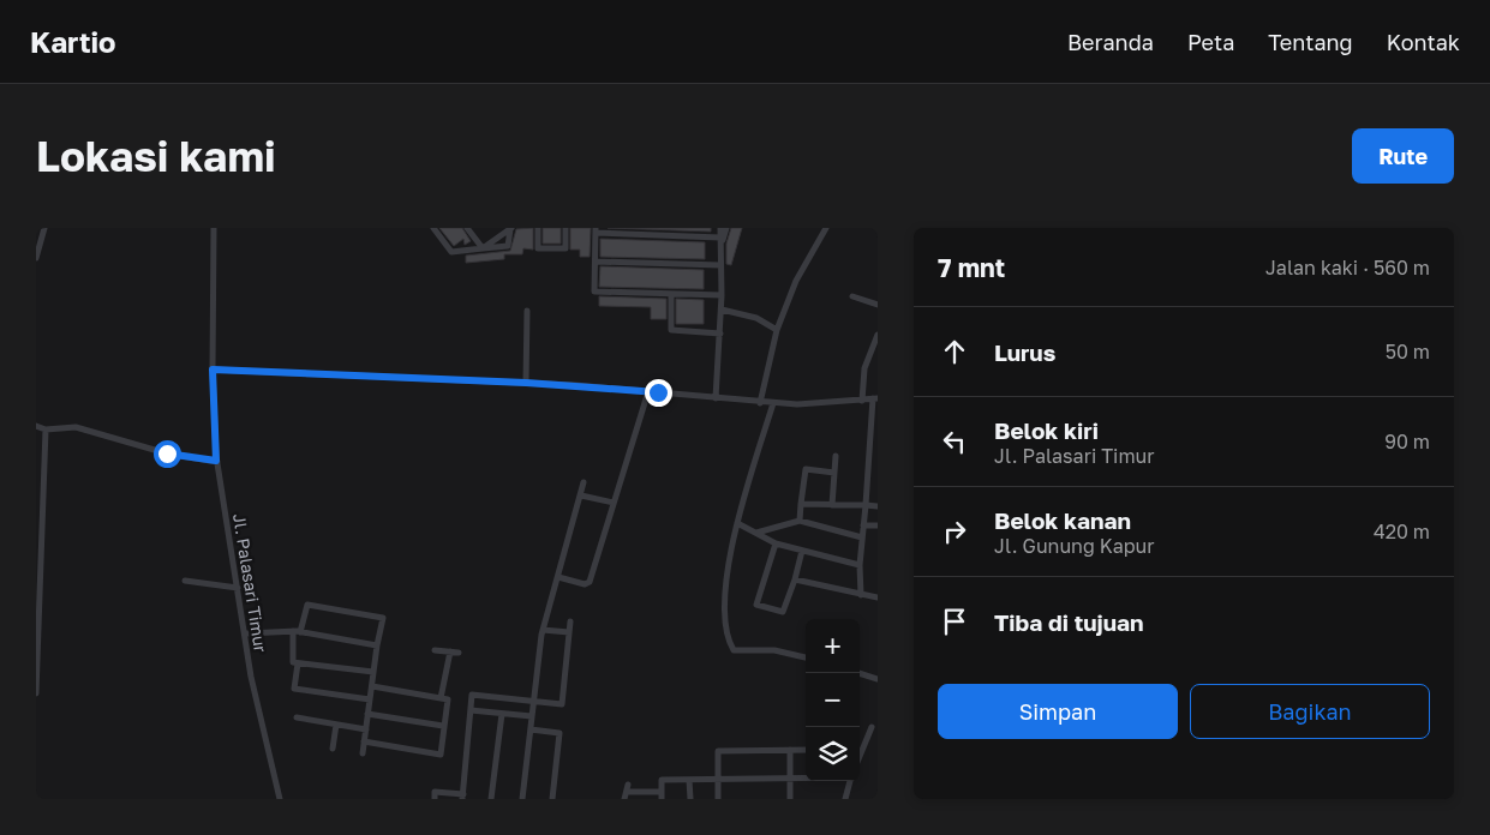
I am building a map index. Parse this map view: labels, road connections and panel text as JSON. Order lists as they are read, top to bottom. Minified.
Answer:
{"streets":{"street":["Jl. Palasari Timur"]},"page":{"header":"Kartio","nav":["Beranda","Peta","Tentang","Kontak"],"buttons":["Rute",["Simpan","Bagikan"]],"title":"Lokasi kami","heading":["7 mnt","Jalan kaki · 560 m"],"list":[["Lurus","50 m"],["Belok kiri","Jl. Palasari Timur","90 m"],["Belok kanan","Jl. Gunung Kapur","420 m"],"Tiba di tujuan"],"map_buttons":["+","−"]}}
